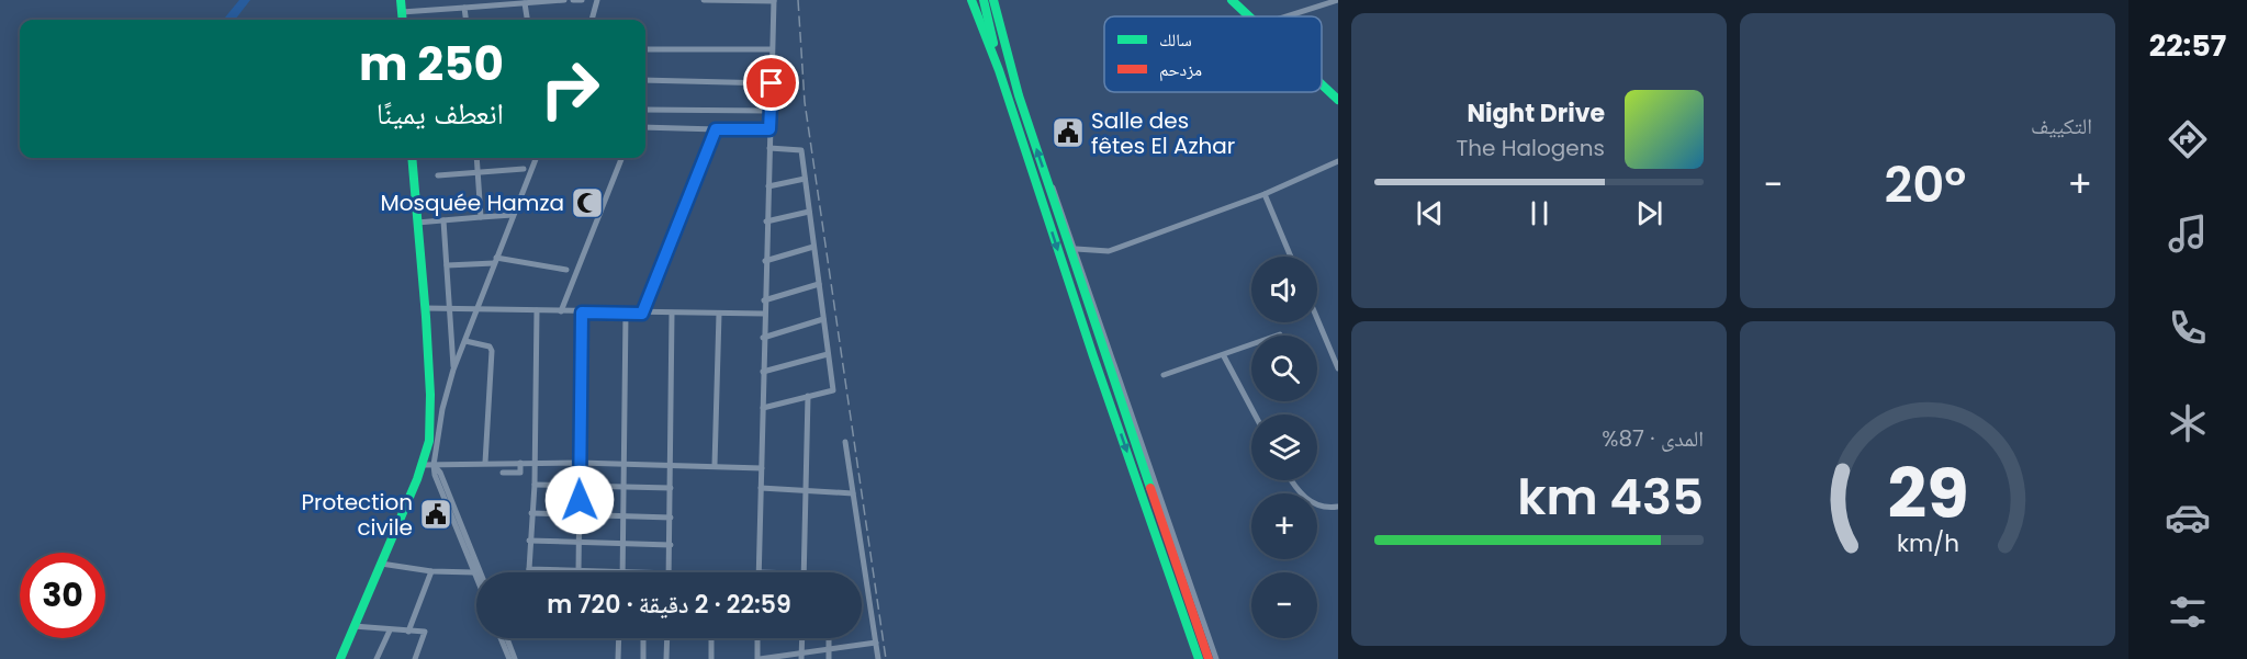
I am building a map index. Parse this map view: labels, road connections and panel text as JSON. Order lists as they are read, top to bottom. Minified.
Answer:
{"places":{"public building":["Salle des fêtes El Azhar","Protection civile"],"mosque":["Mosquée Hamza"]},"legend":["سالك","مزدحم"],"page":{"tabs":"22:57","tile":["التكييف",["المدى · 87%","435 km"]],"turn":["250 m","انعطف يمينًا"],"song":["Night Drive","The Halogens"],"heat":["−","20°","+"],"map_buttons":["+","−"],"limit":"30","trip":"22:59 · 2 دقيقة · 720 m","gauge":["29","km/h"]}}
